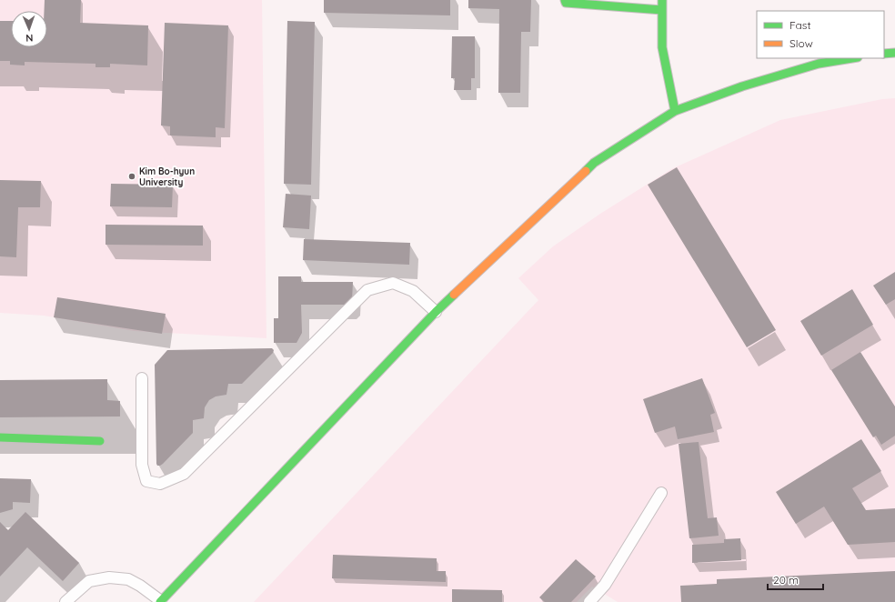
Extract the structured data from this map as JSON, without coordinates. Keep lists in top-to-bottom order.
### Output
{
  "places": ["Kim Bo-hyun University"],
  "legend": ["Fast", "Slow"],
  "scale_bar": "20 m",
  "north": "bottom"
}
